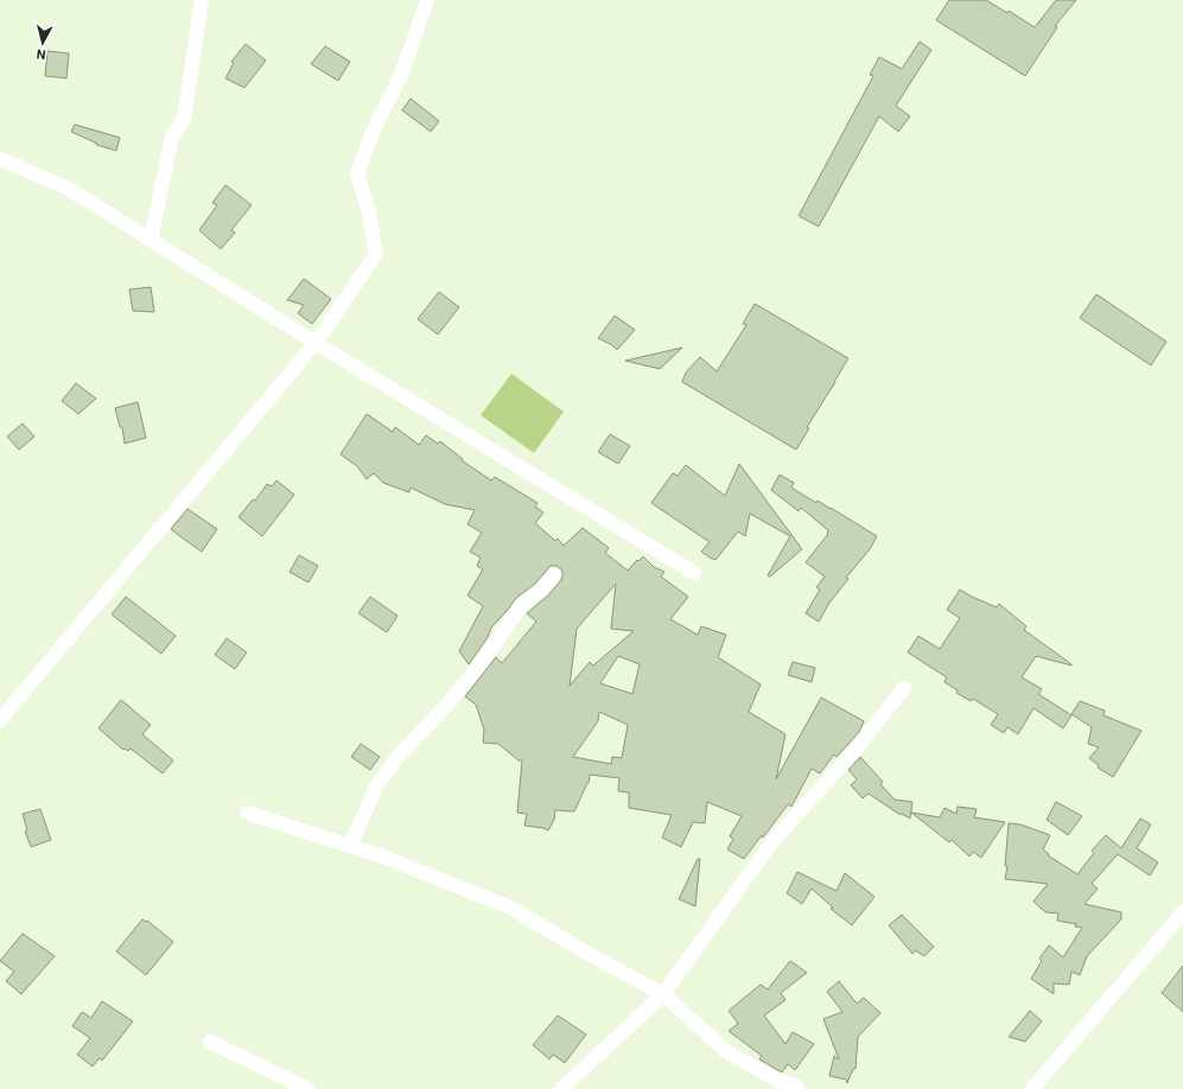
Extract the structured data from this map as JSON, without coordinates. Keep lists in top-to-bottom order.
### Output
{
  "north": "bottom"
}
